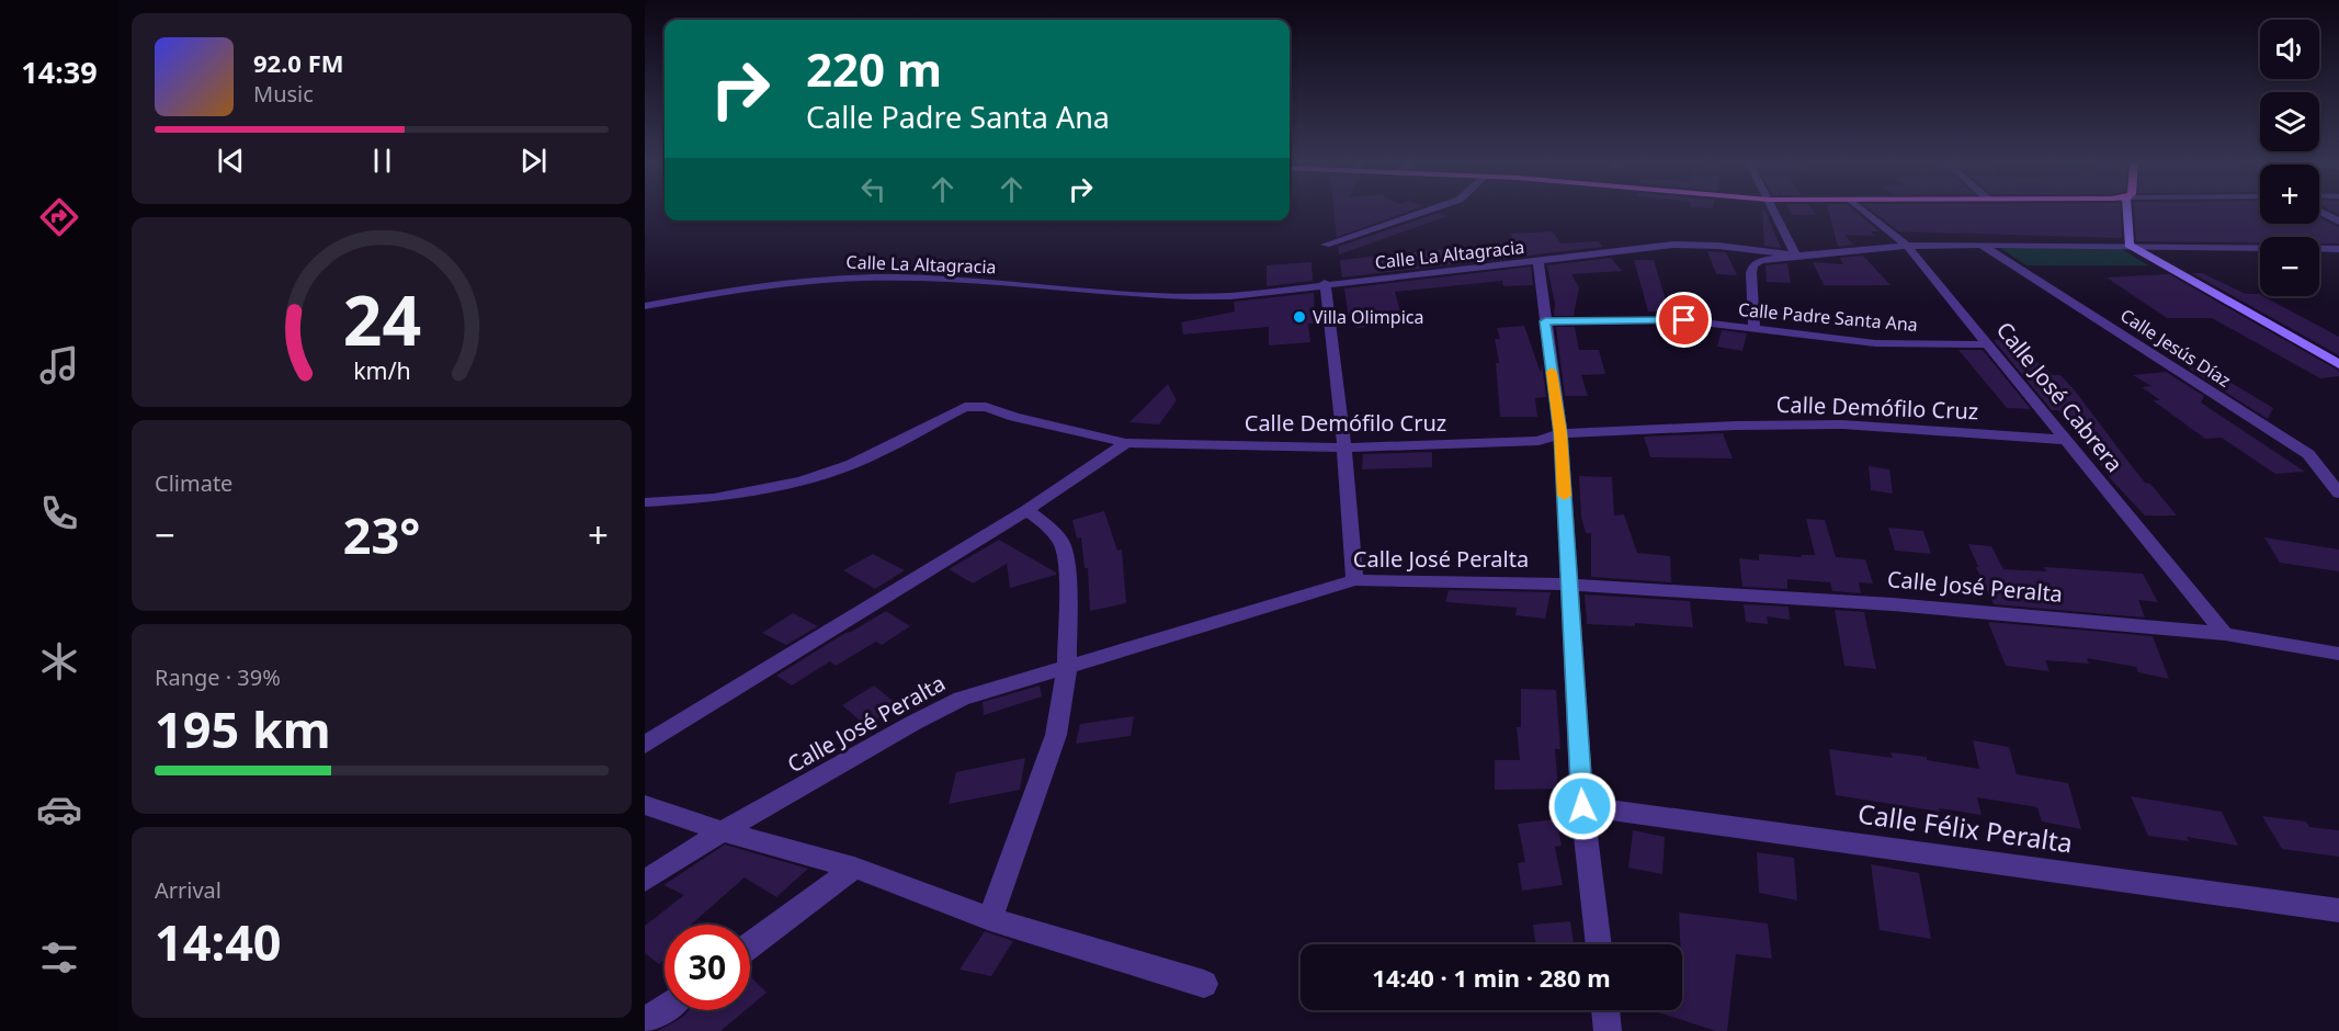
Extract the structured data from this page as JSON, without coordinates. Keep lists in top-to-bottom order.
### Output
{
  "streets": {
    "street": [
      "Calle La Altagracia",
      "Calle Padre Santa Ana",
      "Calle Jesús Díaz",
      "Calle José Cabrera",
      "Calle Demófilo Cruz",
      "Calle José Peralta",
      "Calle Félix Peralta"
    ]
  },
  "crossings": [
    ["Calle La Altagracia", "Calle Jesús Díaz"],
    ["Calle La Altagracia", "Calle José Cabrera"],
    ["Calle Padre Santa Ana", "Calle José Cabrera"],
    ["Calle José Cabrera", "Calle Demófilo Cruz"],
    ["Calle José Cabrera", "Calle José Peralta"]
  ],
  "places": ["Villa Olimpica"],
  "page": {
    "tabs": "14:39",
    "map_buttons": ["+", "−"],
    "turn": ["220 m", "Calle Padre Santa Ana"],
    "song": ["92.0 FM", "Music"],
    "tile": [
      "Climate",
      ["Range · 39%", "195 km"],
      ["Arrival", "14:40"]
    ],
    "heat": ["−", "23°", "+"],
    "limit": "30",
    "trip": "14:40 · 1 min · 280 m",
    "gauge": ["24", "km/h"]
  }
}
